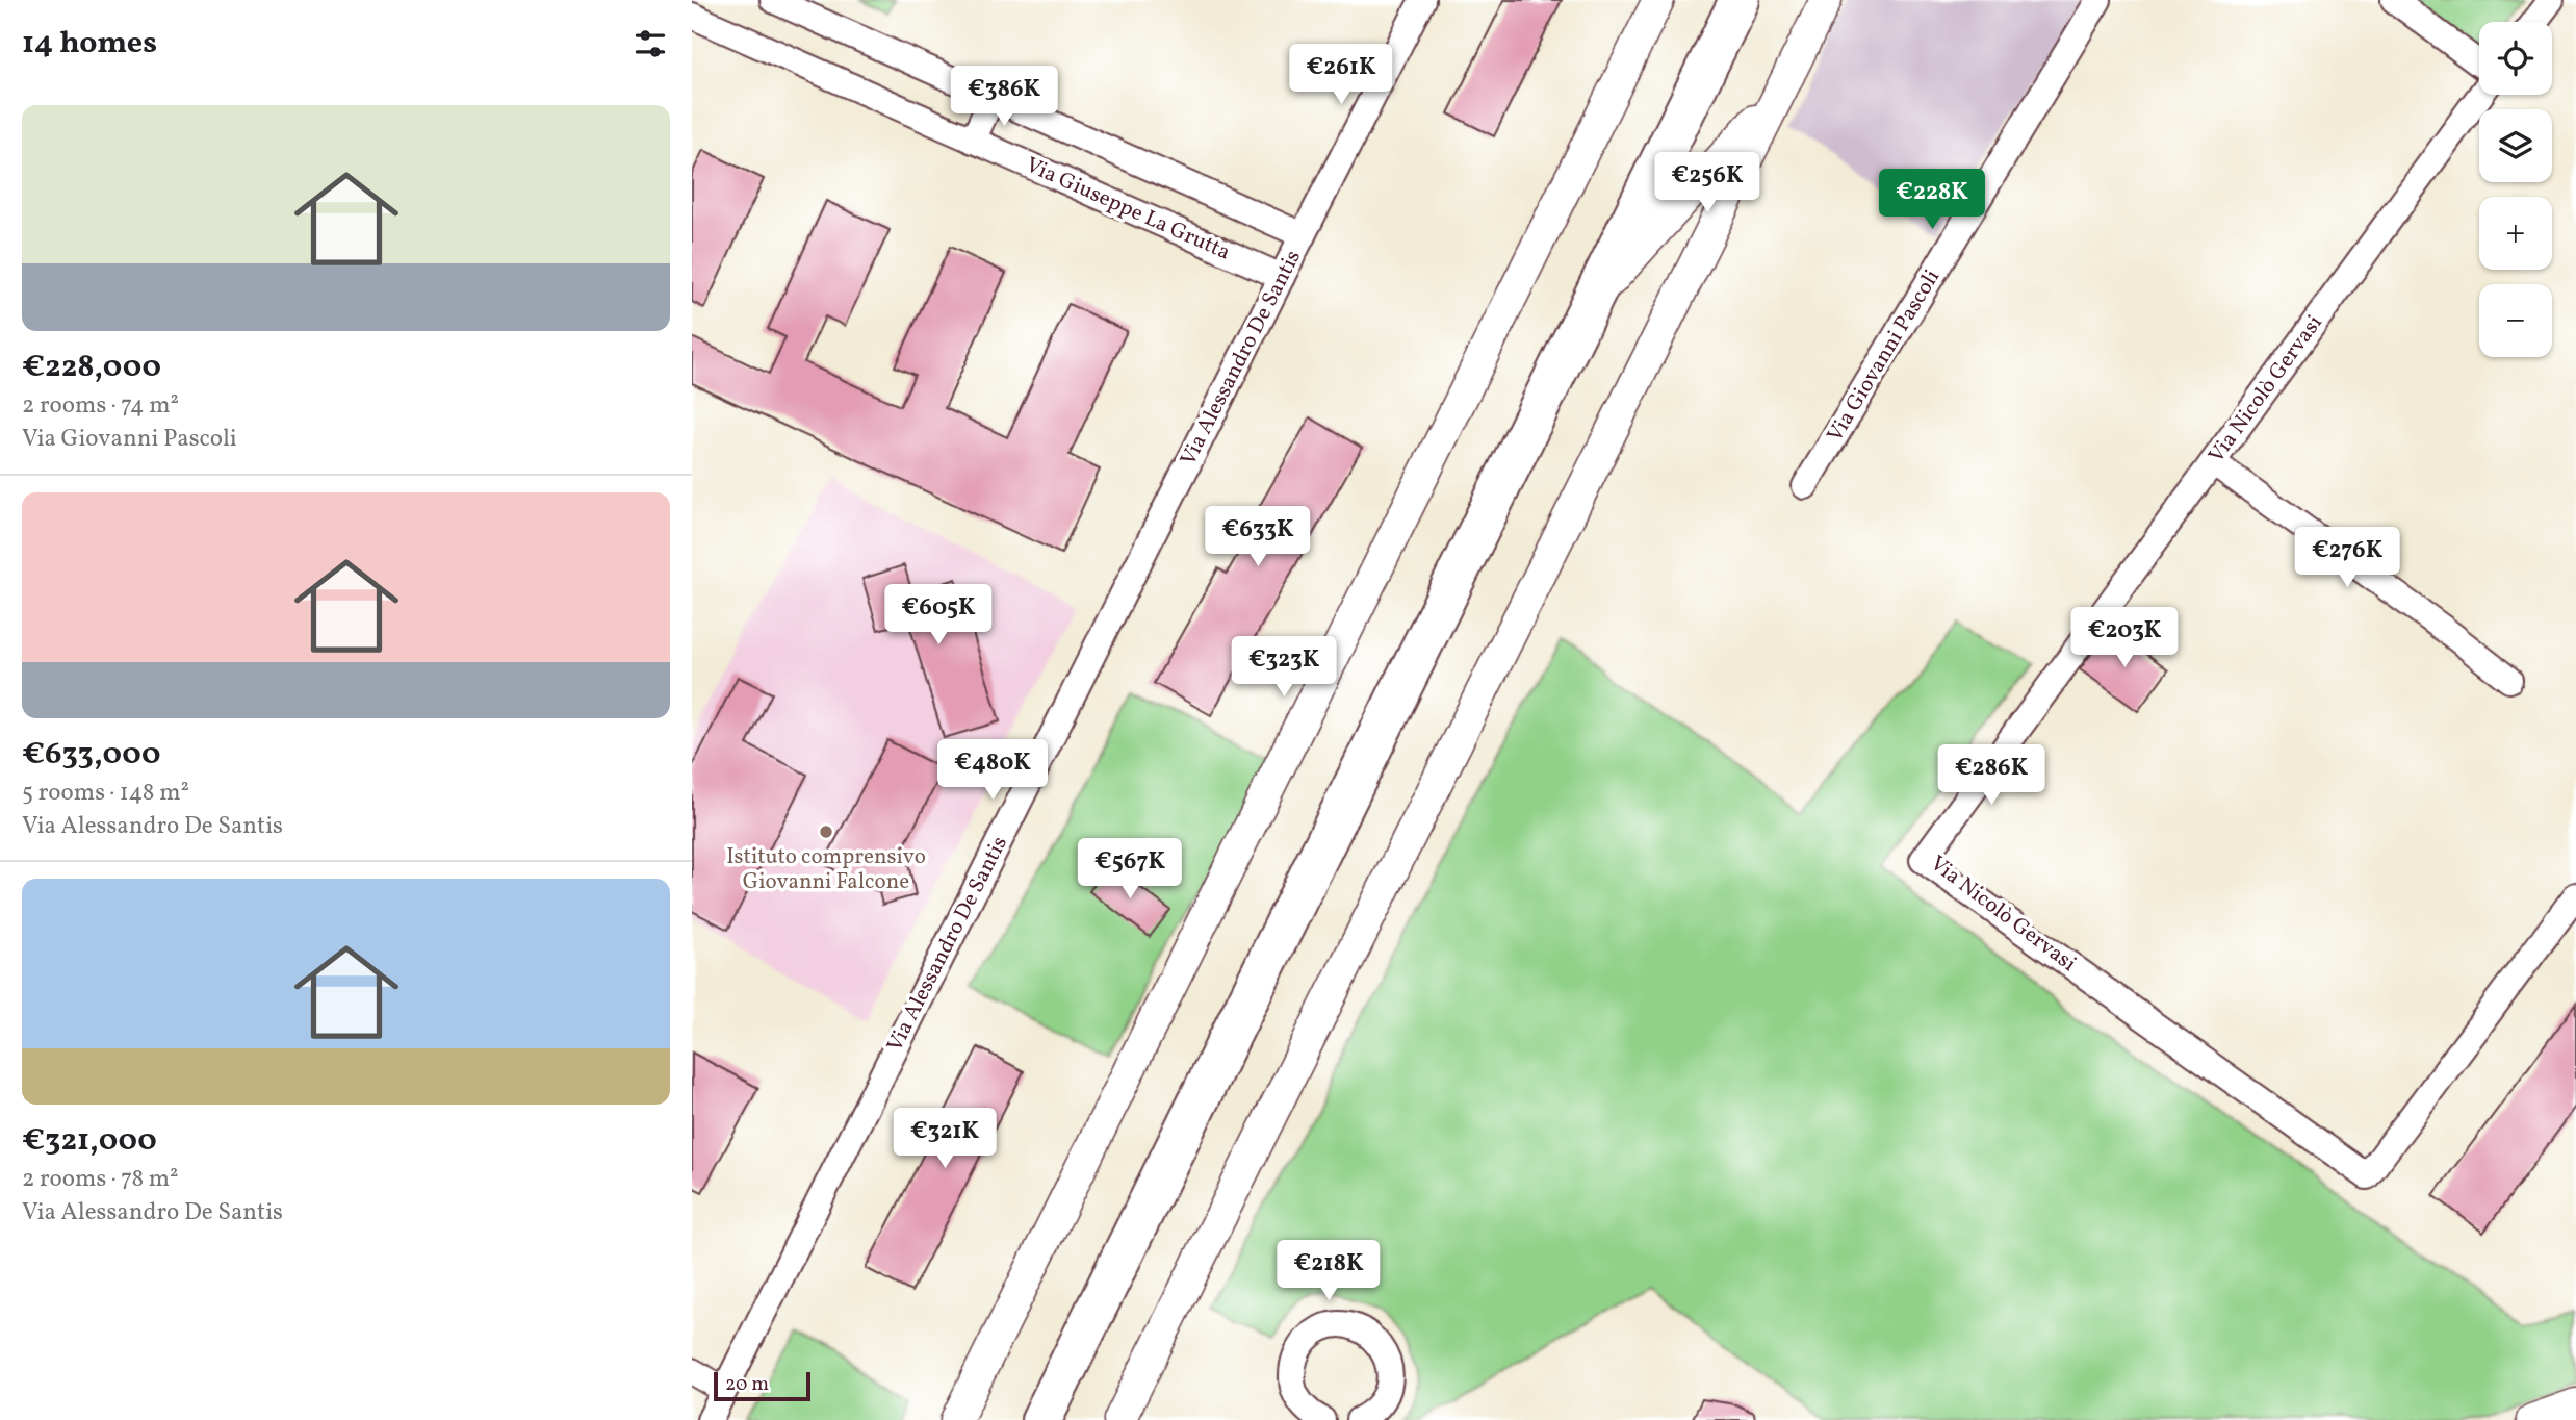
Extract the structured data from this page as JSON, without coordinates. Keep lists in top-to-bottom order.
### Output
{
  "streets": {
    "street": [
      "Via Giuseppe La Grutta",
      "Via Giovanni Pascoli",
      "Via Alessandro De Santis",
      "Via Nicolò Gervasi"
    ]
  },
  "crossings": [
    ["Via Giuseppe La Grutta", "Via Alessandro De Santis"]
  ],
  "places": ["Istituto comprensivo Giovanni Falcone"],
  "scale_bar": "20 m",
  "page": {
    "heading": "14 homes",
    "map_buttons": ["+", "−"],
    "price": [
      "€261K",
      "€386K",
      "€256K",
      "€228K",
      "€633K",
      "€276K",
      "€605K",
      "€203K",
      "€323K",
      "€480K",
      "€286K",
      "€567K",
      "€321K",
      "€218K"
    ],
    "list": [
      {
        "name": "€228,000",
        "note": "2 rooms · 74 m² · Via Giovanni Pascoli"
      },
      {
        "name": "€633,000",
        "note": "5 rooms · 148 m² · Via Alessandro De Santis"
      },
      {
        "name": "€321,000",
        "note": "2 rooms · 78 m² · Via Alessandro De Santis"
      }
    ],
    "scale": "20 m"
  }
}
